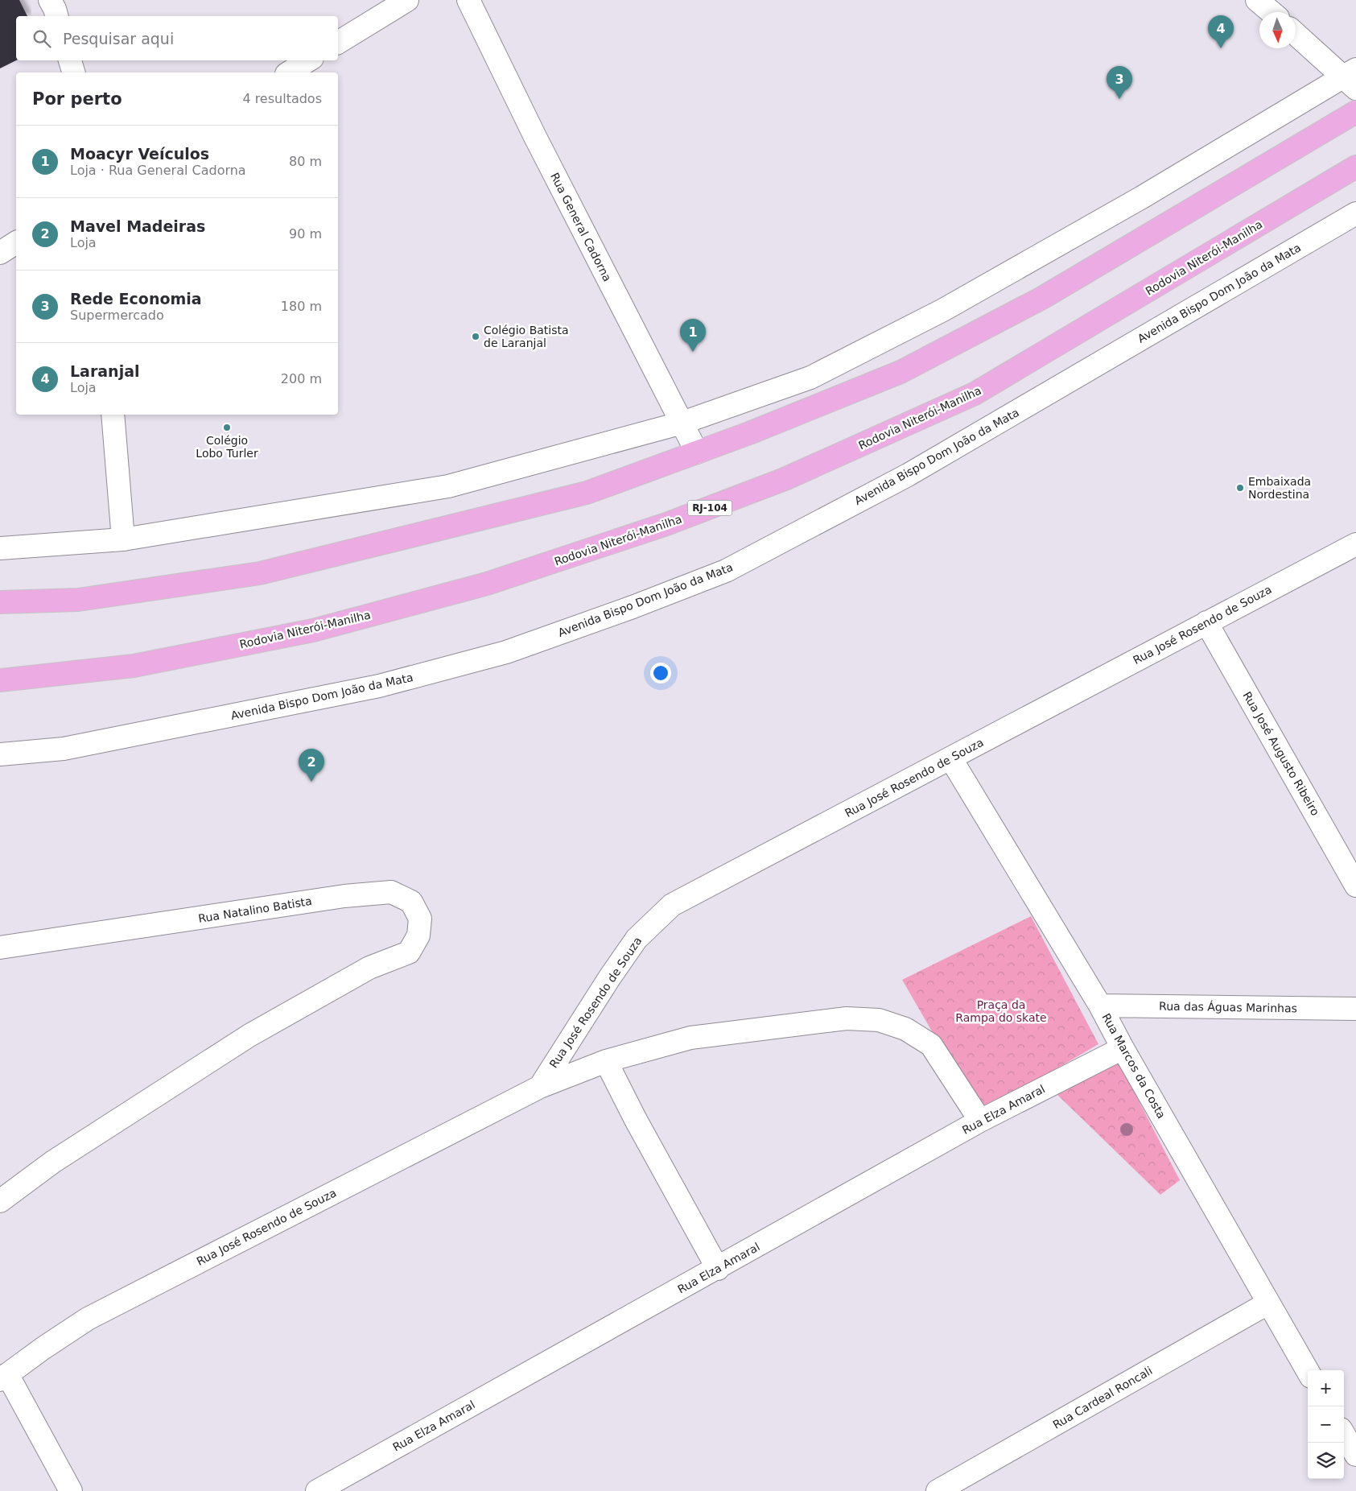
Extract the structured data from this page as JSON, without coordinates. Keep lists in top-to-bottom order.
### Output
{
  "streets": {
    "highway": ["Rodovia Niterói-Manilha", "RJ-104"],
    "street": [
      "Rua General Cadorna",
      "Avenida Bispo Dom João da Mata",
      "Rua José Rosendo de Souza",
      "Rua José Augusto Ribeiro",
      "Rua Natalino Batista",
      "Rua das Águas Marinhas",
      "Rua Marcos da Costa",
      "Rua Elza Amaral",
      "Rua Cardeal Roncali"
    ]
  },
  "crossings": [
    ["Rua José Rosendo de Souza", "Rua José Augusto Ribeiro"],
    ["Rua José Rosendo de Souza", "Rua Marcos da Costa"],
    ["Rua José Rosendo de Souza", "Rua Elza Amaral"],
    ["Rua das Águas Marinhas", "Rua Marcos da Costa"],
    ["Rua Marcos da Costa", "Rua Elza Amaral"],
    ["Rua Marcos da Costa", "Rua Cardeal Roncali"]
  ],
  "parks": ["Praça da Rampa do skate"],
  "places": ["Colégio Batista de Laranjal", "Colégio Lobo Turler", "Embaixada Nordestina"],
  "north": "bottom",
  "page": {
    "pins": [
      "4",
      "3",
      "1",
      "2"
    ],
    "search": "Pesquisar aqui",
    "heading": ["Por perto", "4 resultados"],
    "list": [
      {
        "mark": "1",
        "name": "Moacyr Veículos",
        "note": "Loja · Rua General Cadorna",
        "value": "80 m"
      },
      {
        "mark": "2",
        "name": "Mavel Madeiras",
        "note": "Loja",
        "value": "90 m"
      },
      {
        "mark": "3",
        "name": "Rede Economia",
        "note": "Supermercado",
        "value": "180 m"
      },
      {
        "mark": "4",
        "name": "Laranjal",
        "note": "Loja",
        "value": "200 m"
      }
    ],
    "map_buttons": ["+", "−"]
  }
}
